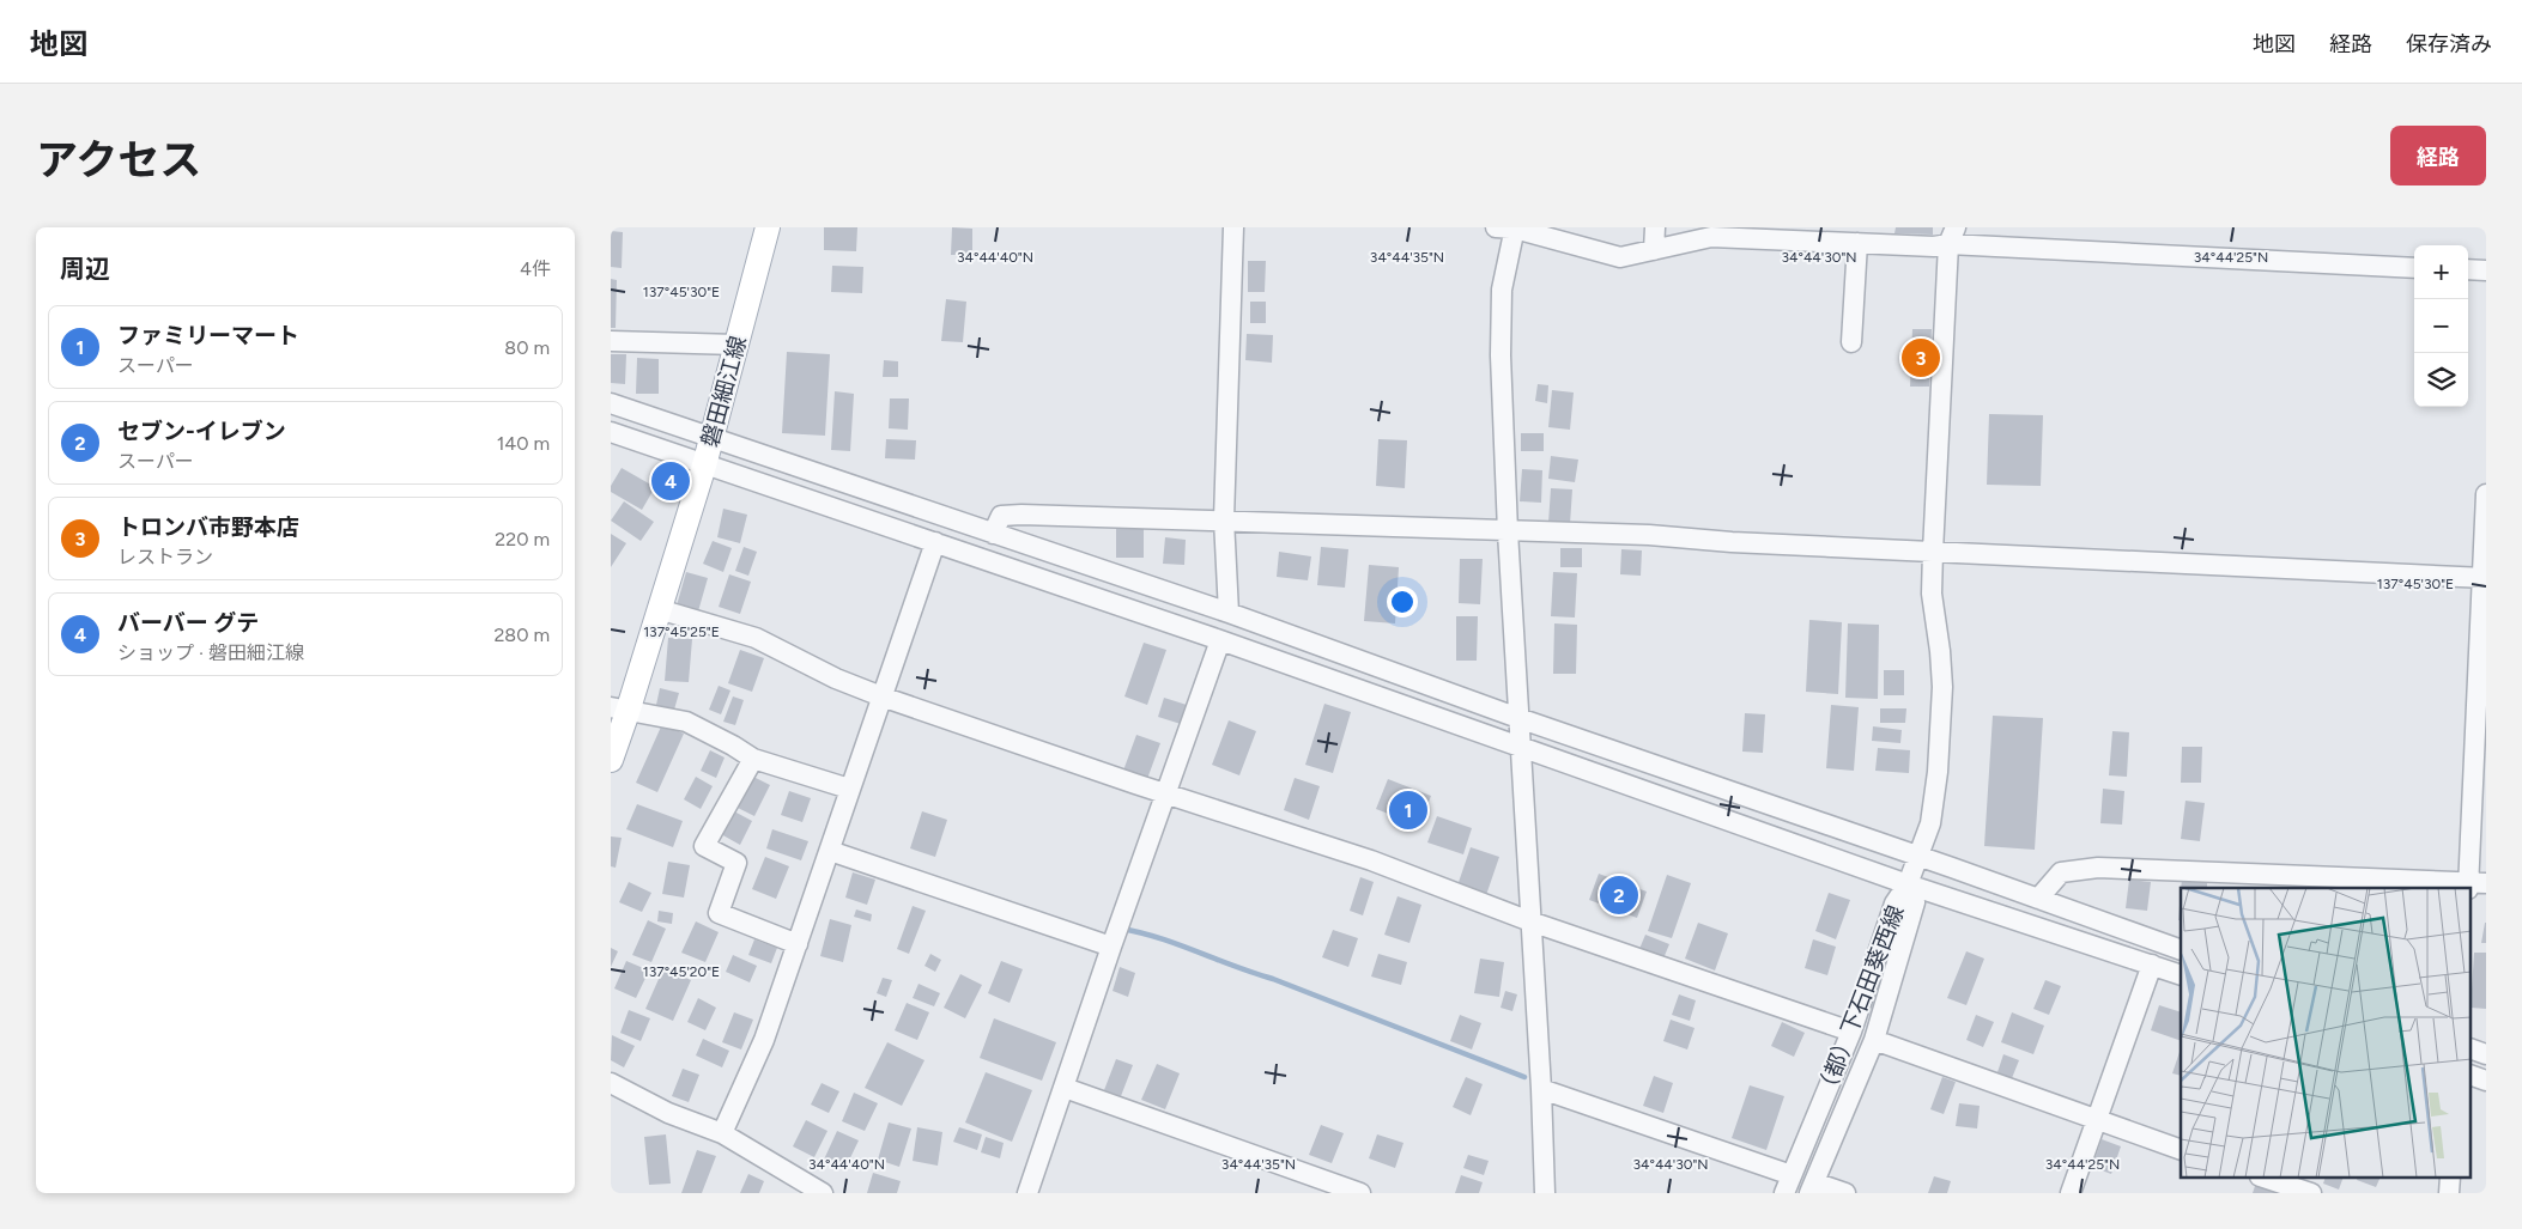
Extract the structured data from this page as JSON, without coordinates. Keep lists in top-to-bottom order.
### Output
{
  "streets": {
    "main road": ["磐田細江線"],
    "street": ["（都）下石田葵西線"]
  },
  "page": {
    "header": "地図",
    "nav": ["地図", "経路", "保存済み"],
    "title": "アクセス",
    "buttons": "経路",
    "heading": ["周辺", "4件"],
    "map_buttons": ["+", "−"],
    "list": [
      {
        "mark": "1",
        "name": "ファミリーマート",
        "note": "スーパー",
        "value": "80 m"
      },
      {
        "mark": "2",
        "name": "セブン-イレブン",
        "note": "スーパー",
        "value": "140 m"
      },
      {
        "mark": "3",
        "name": "トロンバ市野本店",
        "note": "レストラン",
        "value": "220 m"
      },
      {
        "mark": "4",
        "name": "バーバー グテ",
        "note": "ショップ · 磐田細江線",
        "value": "280 m"
      }
    ],
    "pins": [
      "3",
      "4",
      "1",
      "2"
    ]
  },
  "coordinates": [
    "34°44'40\"N",
    "34°44'35\"N",
    "34°44'30\"N",
    "34°44'25\"N",
    "137°45'30\"E",
    "137°45'25\"E",
    "137°45'20\"E"
  ]
}
